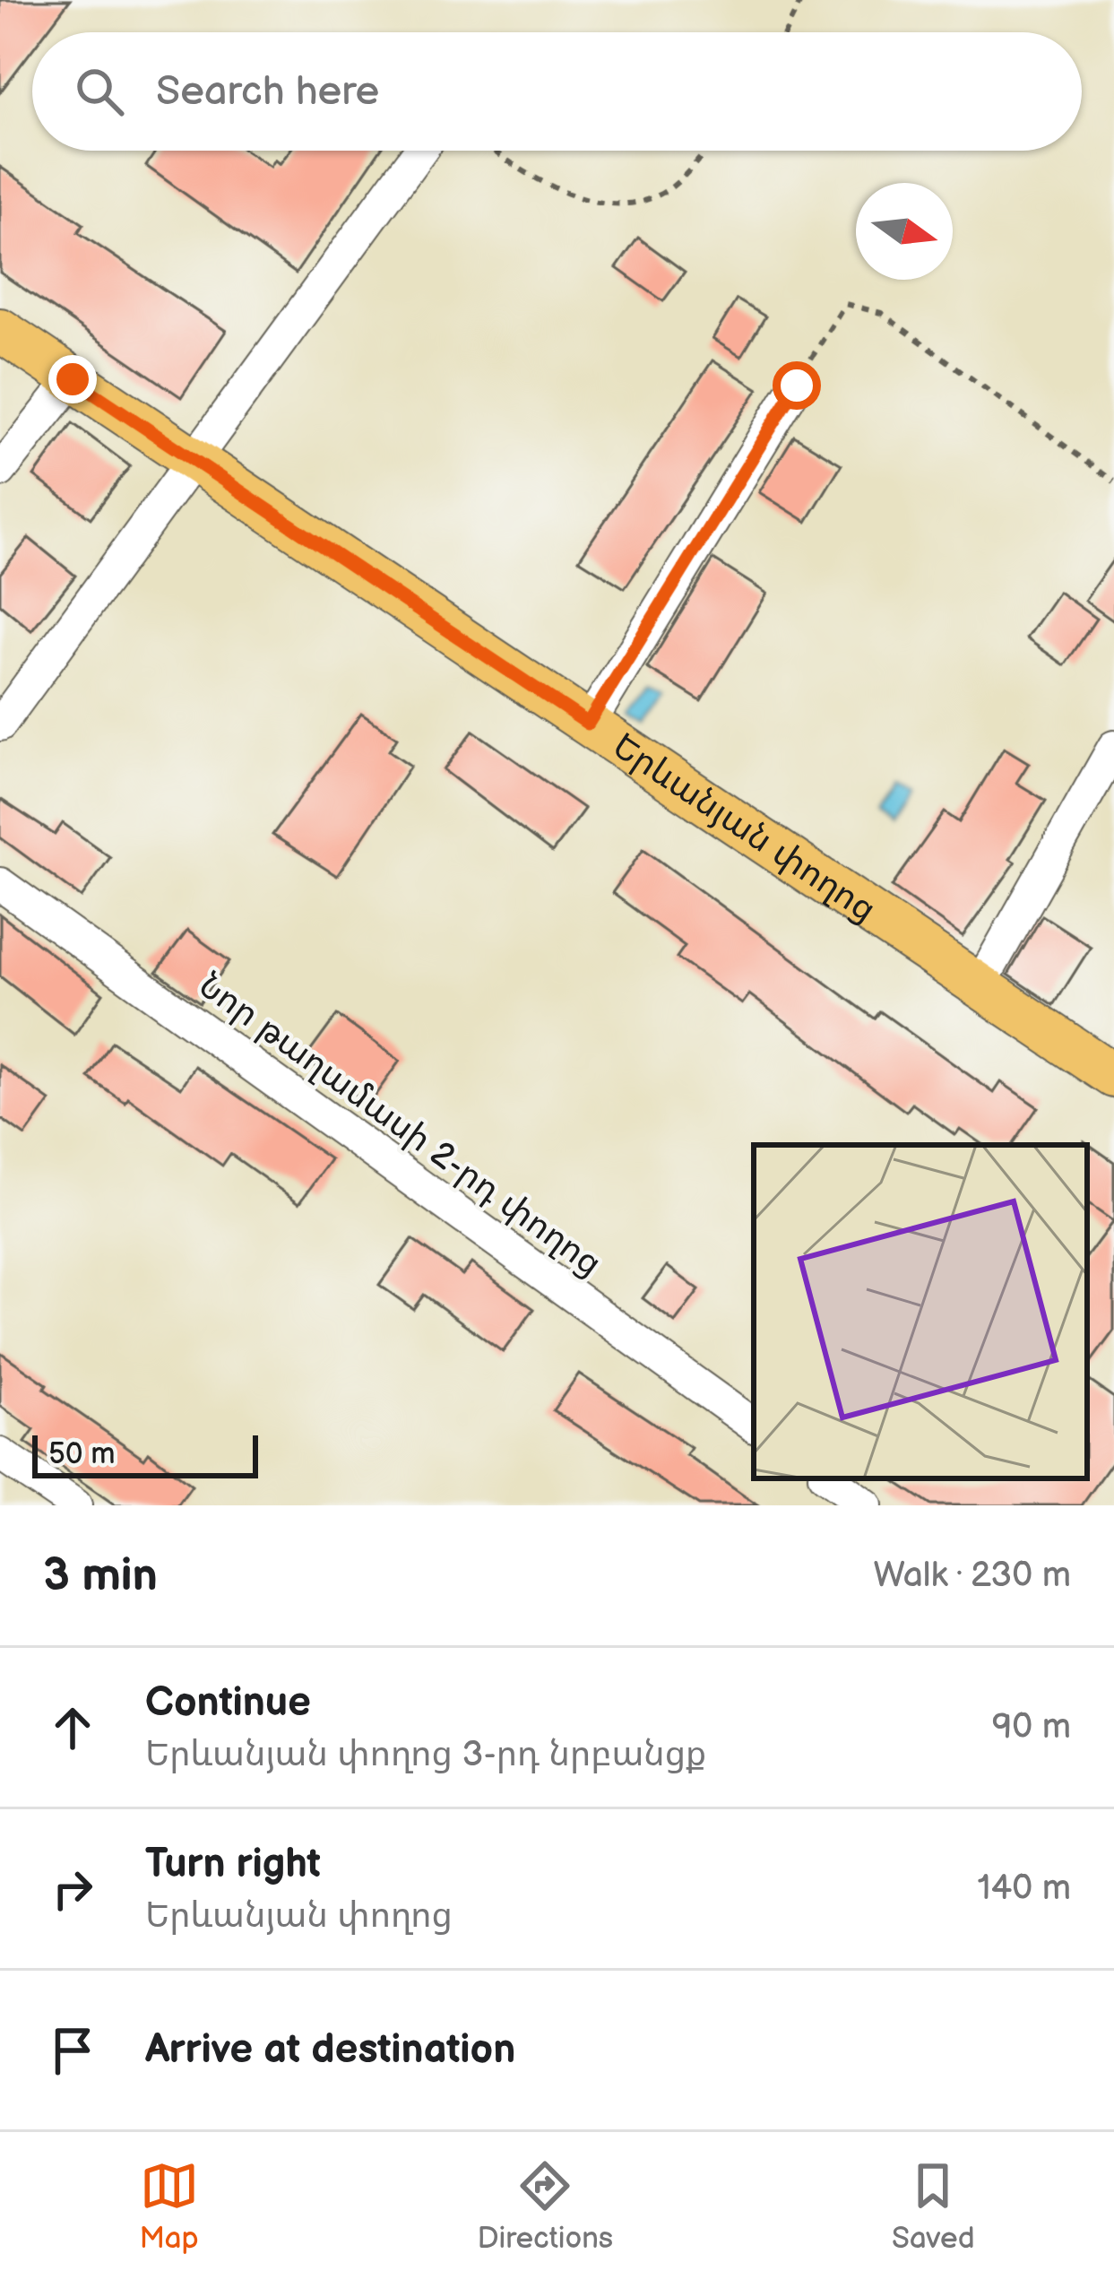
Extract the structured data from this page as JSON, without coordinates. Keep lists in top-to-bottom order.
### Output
{
  "streets": {
    "main road": ["Երևանյան փողոց"],
    "street": ["Նոր թաղամասի 2-րդ փողոց"]
  },
  "scale_bar": "50 m",
  "north": "right",
  "page": {
    "search": "Search here",
    "scale": "50 m",
    "heading": ["3 min", "Walk · 230 m"],
    "list": [
      ["Continue", "Երևանյան փողոց 3-րդ նրբանցք", "90 m"],
      ["Turn right", "Երևանյան փողոց", "140 m"],
      "Arrive at destination"
    ],
    "nav": ["Map", "Directions", "Saved"]
  }
}
